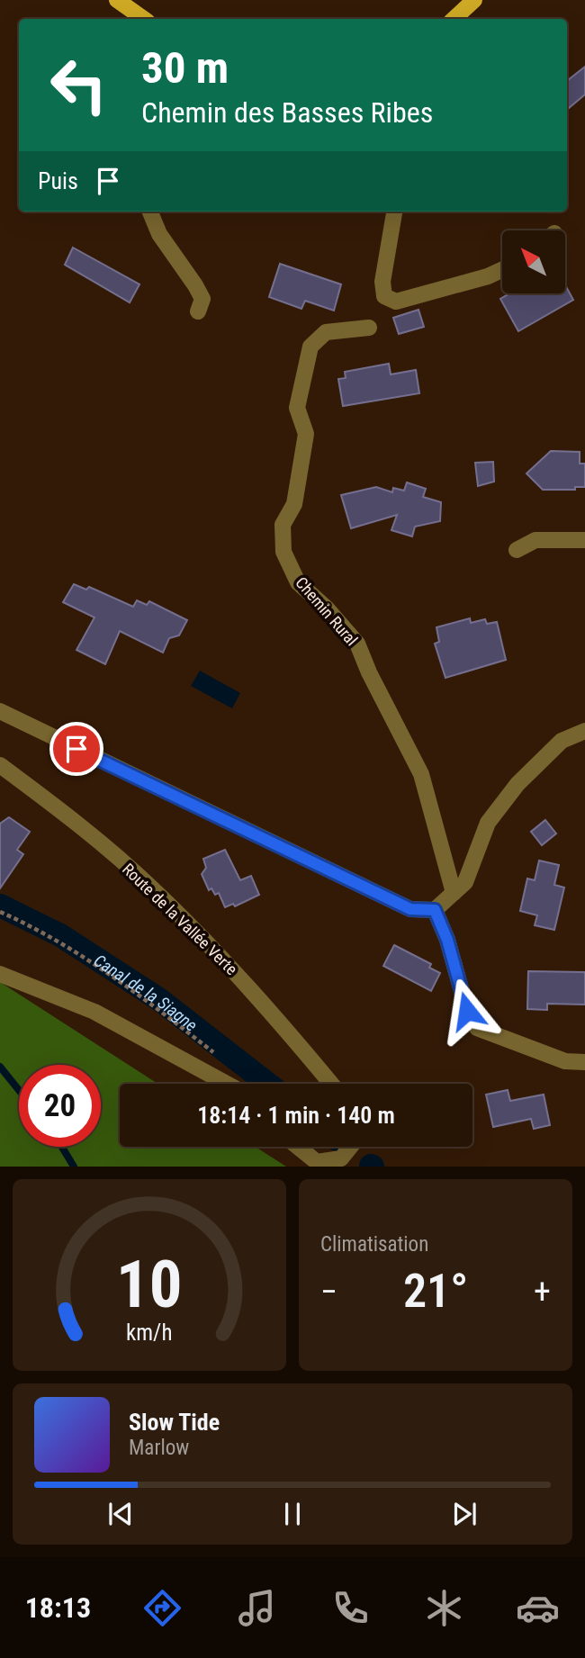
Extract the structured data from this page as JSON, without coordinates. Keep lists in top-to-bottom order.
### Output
{
  "streets": {
    "street": ["Chemin Rural", "Route de la Vallée Verte"]
  },
  "water": ["Canal de la Siagne"],
  "north": "top left",
  "page": {
    "turn": ["30 m", "Chemin des Basses Ribes"],
    "then": "Puis",
    "limit": "20",
    "trip": "18:14 · 1 min · 140 m",
    "tile": "Climatisation",
    "heat": ["−", "21°", "+"],
    "song": ["Slow Tide", "Marlow"],
    "tabs": "18:13",
    "gauge": ["10", "km/h"]
  }
}
